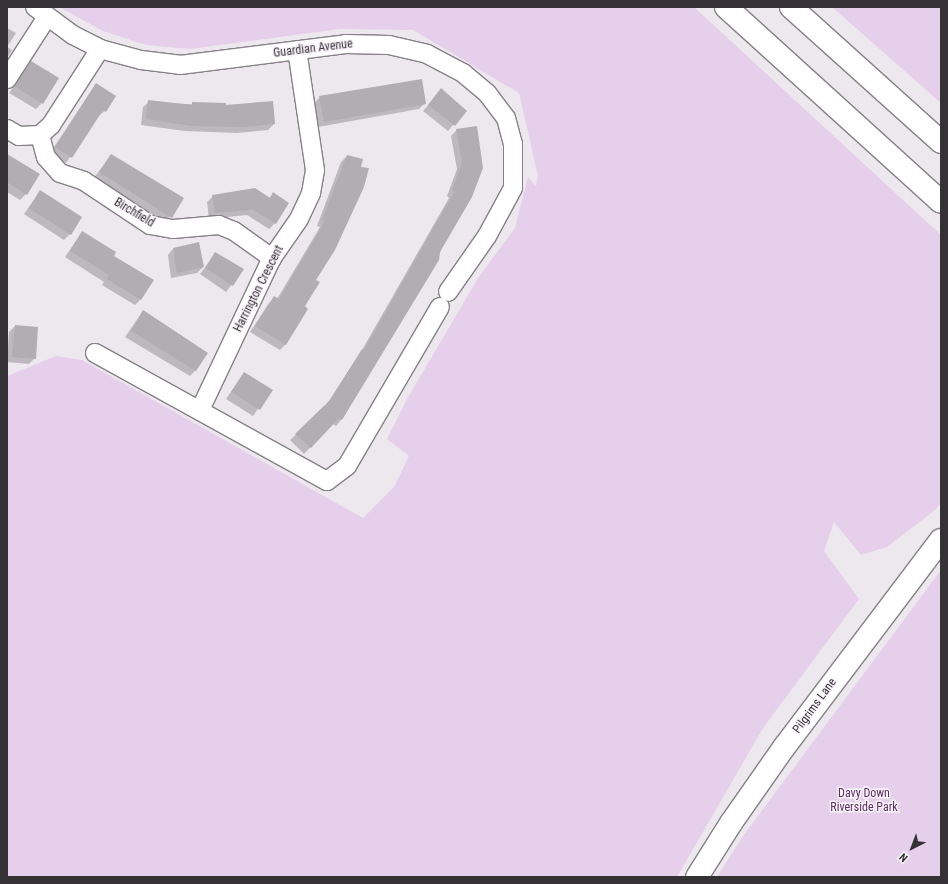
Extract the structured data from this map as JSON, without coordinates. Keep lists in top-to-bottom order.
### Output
{
  "streets": {
    "main road": ["Pilgrims Lane"],
    "street": ["Guardian Avenue", "Birchfield", "Harrington Crescent"]
  },
  "crossings": [
    ["Guardian Avenue", "Harrington Crescent"],
    ["Birchfield", "Harrington Crescent"]
  ],
  "parks": ["Davy Down Riverside Park"],
  "north": "bottom left"
}
